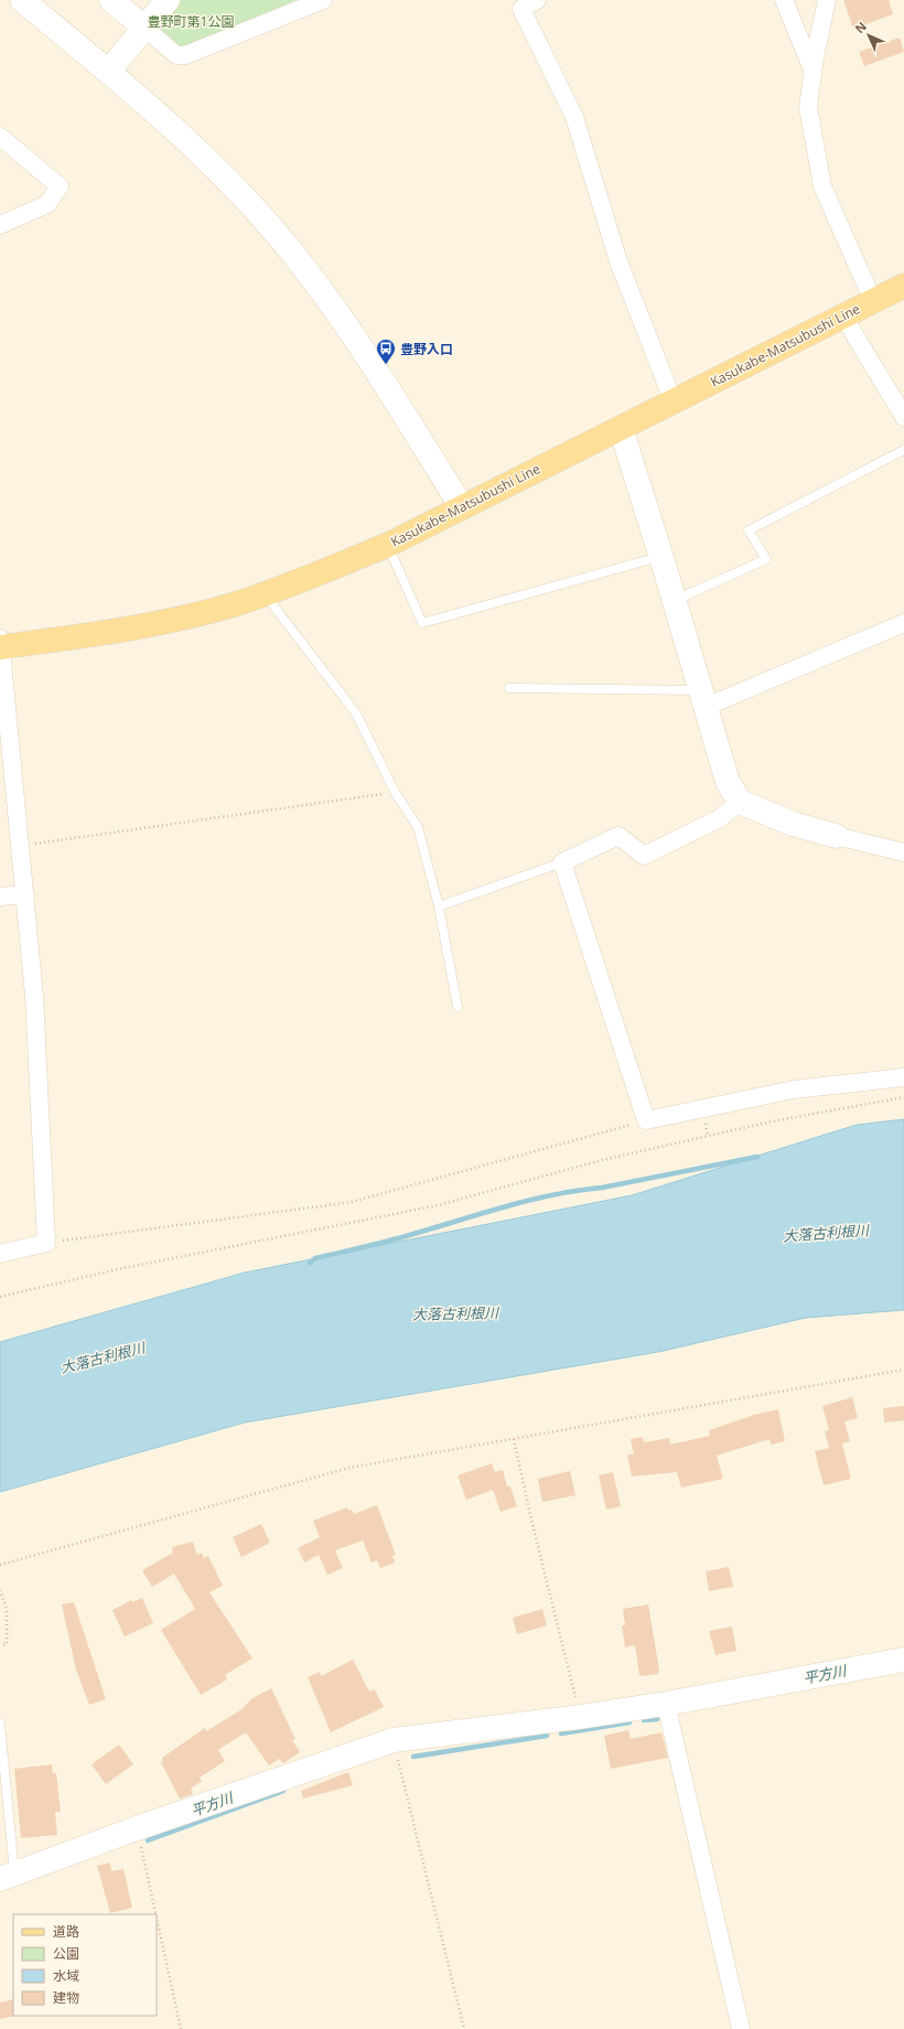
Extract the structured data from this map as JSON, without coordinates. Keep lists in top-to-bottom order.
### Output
{
  "streets": {
    "main road": ["Kasukabe-Matsubushi Line"]
  },
  "water": ["大落古利根川", "平方川"],
  "parks": ["豊野町第1公園"],
  "places": {
    "bus stop": ["豊野入口"]
  },
  "legend": [
    "道路",
    "公園",
    "水域",
    "建物"
  ],
  "north": "top left"
}
